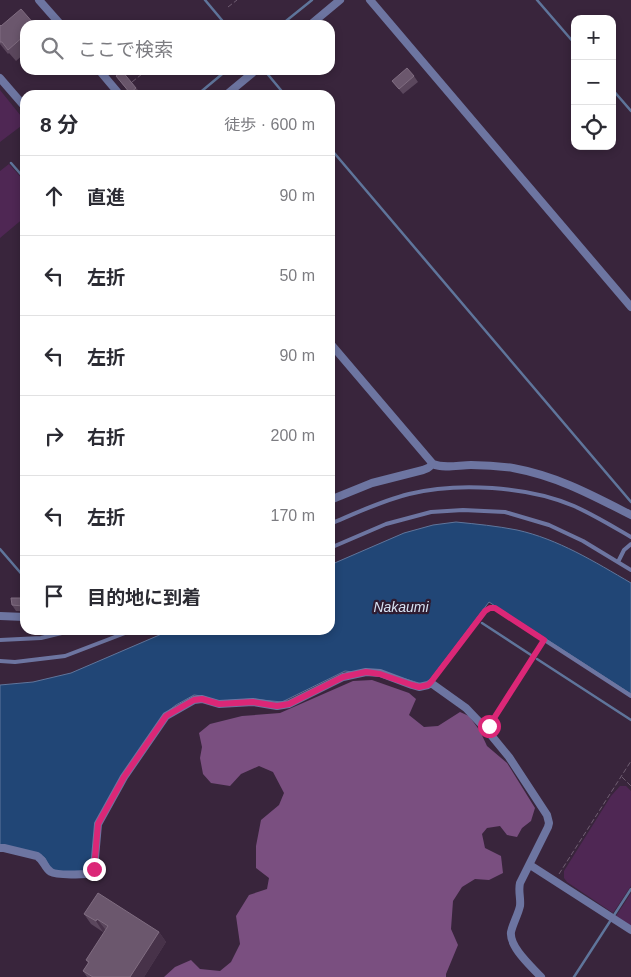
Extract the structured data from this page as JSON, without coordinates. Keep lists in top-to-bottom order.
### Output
{
  "water": ["Nakaumi"],
  "page": {
    "map_buttons": ["+", "−"],
    "search": "ここで検索",
    "heading": ["8 分", "徒歩 · 600 m"],
    "list": [
      ["直進", "90 m"],
      ["左折", "50 m"],
      ["左折", "90 m"],
      ["右折", "200 m"],
      ["左折", "170 m"],
      "目的地に到着"
    ]
  }
}
